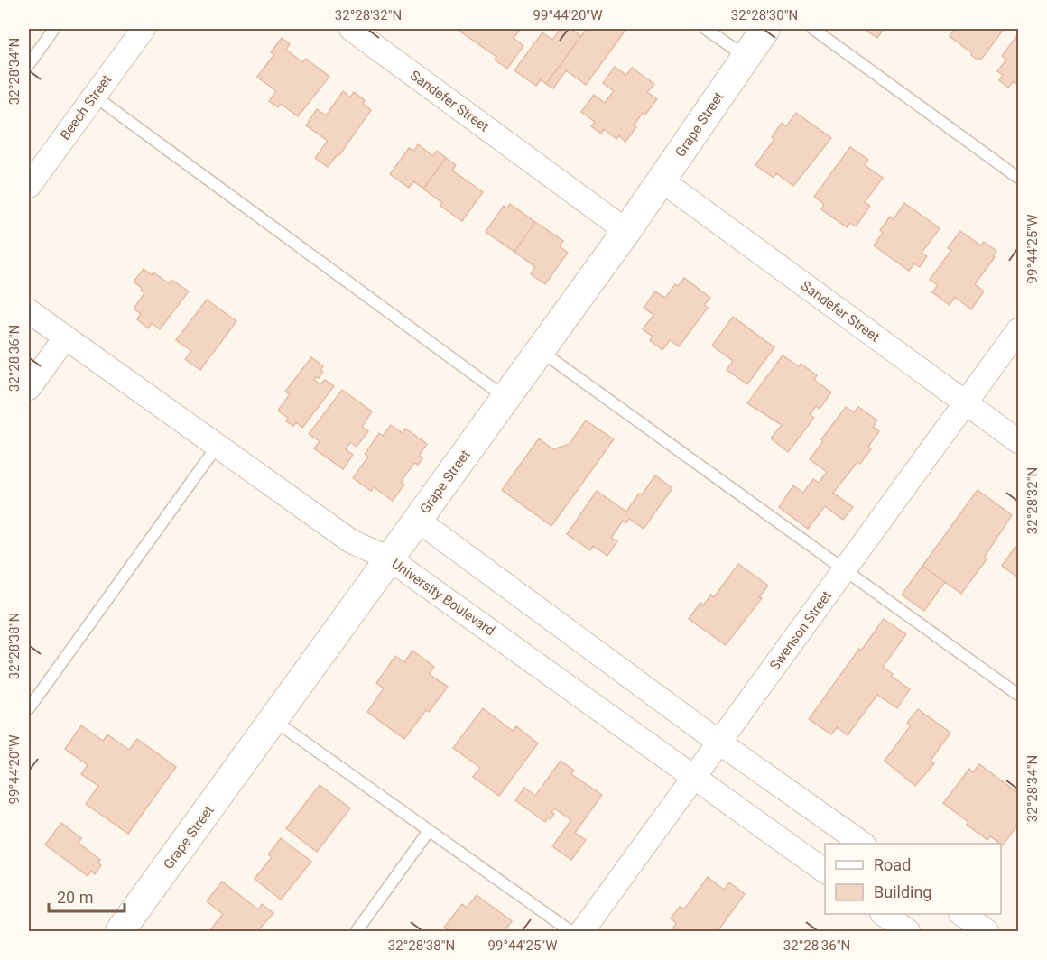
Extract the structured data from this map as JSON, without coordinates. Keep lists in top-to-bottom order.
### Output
{
  "streets": {
    "street": [
      "Sandefer Street",
      "Beech Street",
      "Grape Street",
      "University Boulevard",
      "Swenson Street"
    ]
  },
  "crossings": [
    ["Sandefer Street", "Grape Street"],
    ["Sandefer Street", "Swenson Street"],
    ["Grape Street", "University Boulevard"],
    ["University Boulevard", "Swenson Street"]
  ],
  "legend": ["Road", "Building"],
  "scale_bar": "20 m",
  "coordinates": [
    "32°28'32\"N",
    "99°44'20\"W",
    "32°28'30\"N",
    "32°28'34\"N",
    "99°44'25\"W",
    "32°28'36\"N",
    "32°28'38\"N"
  ]
}
